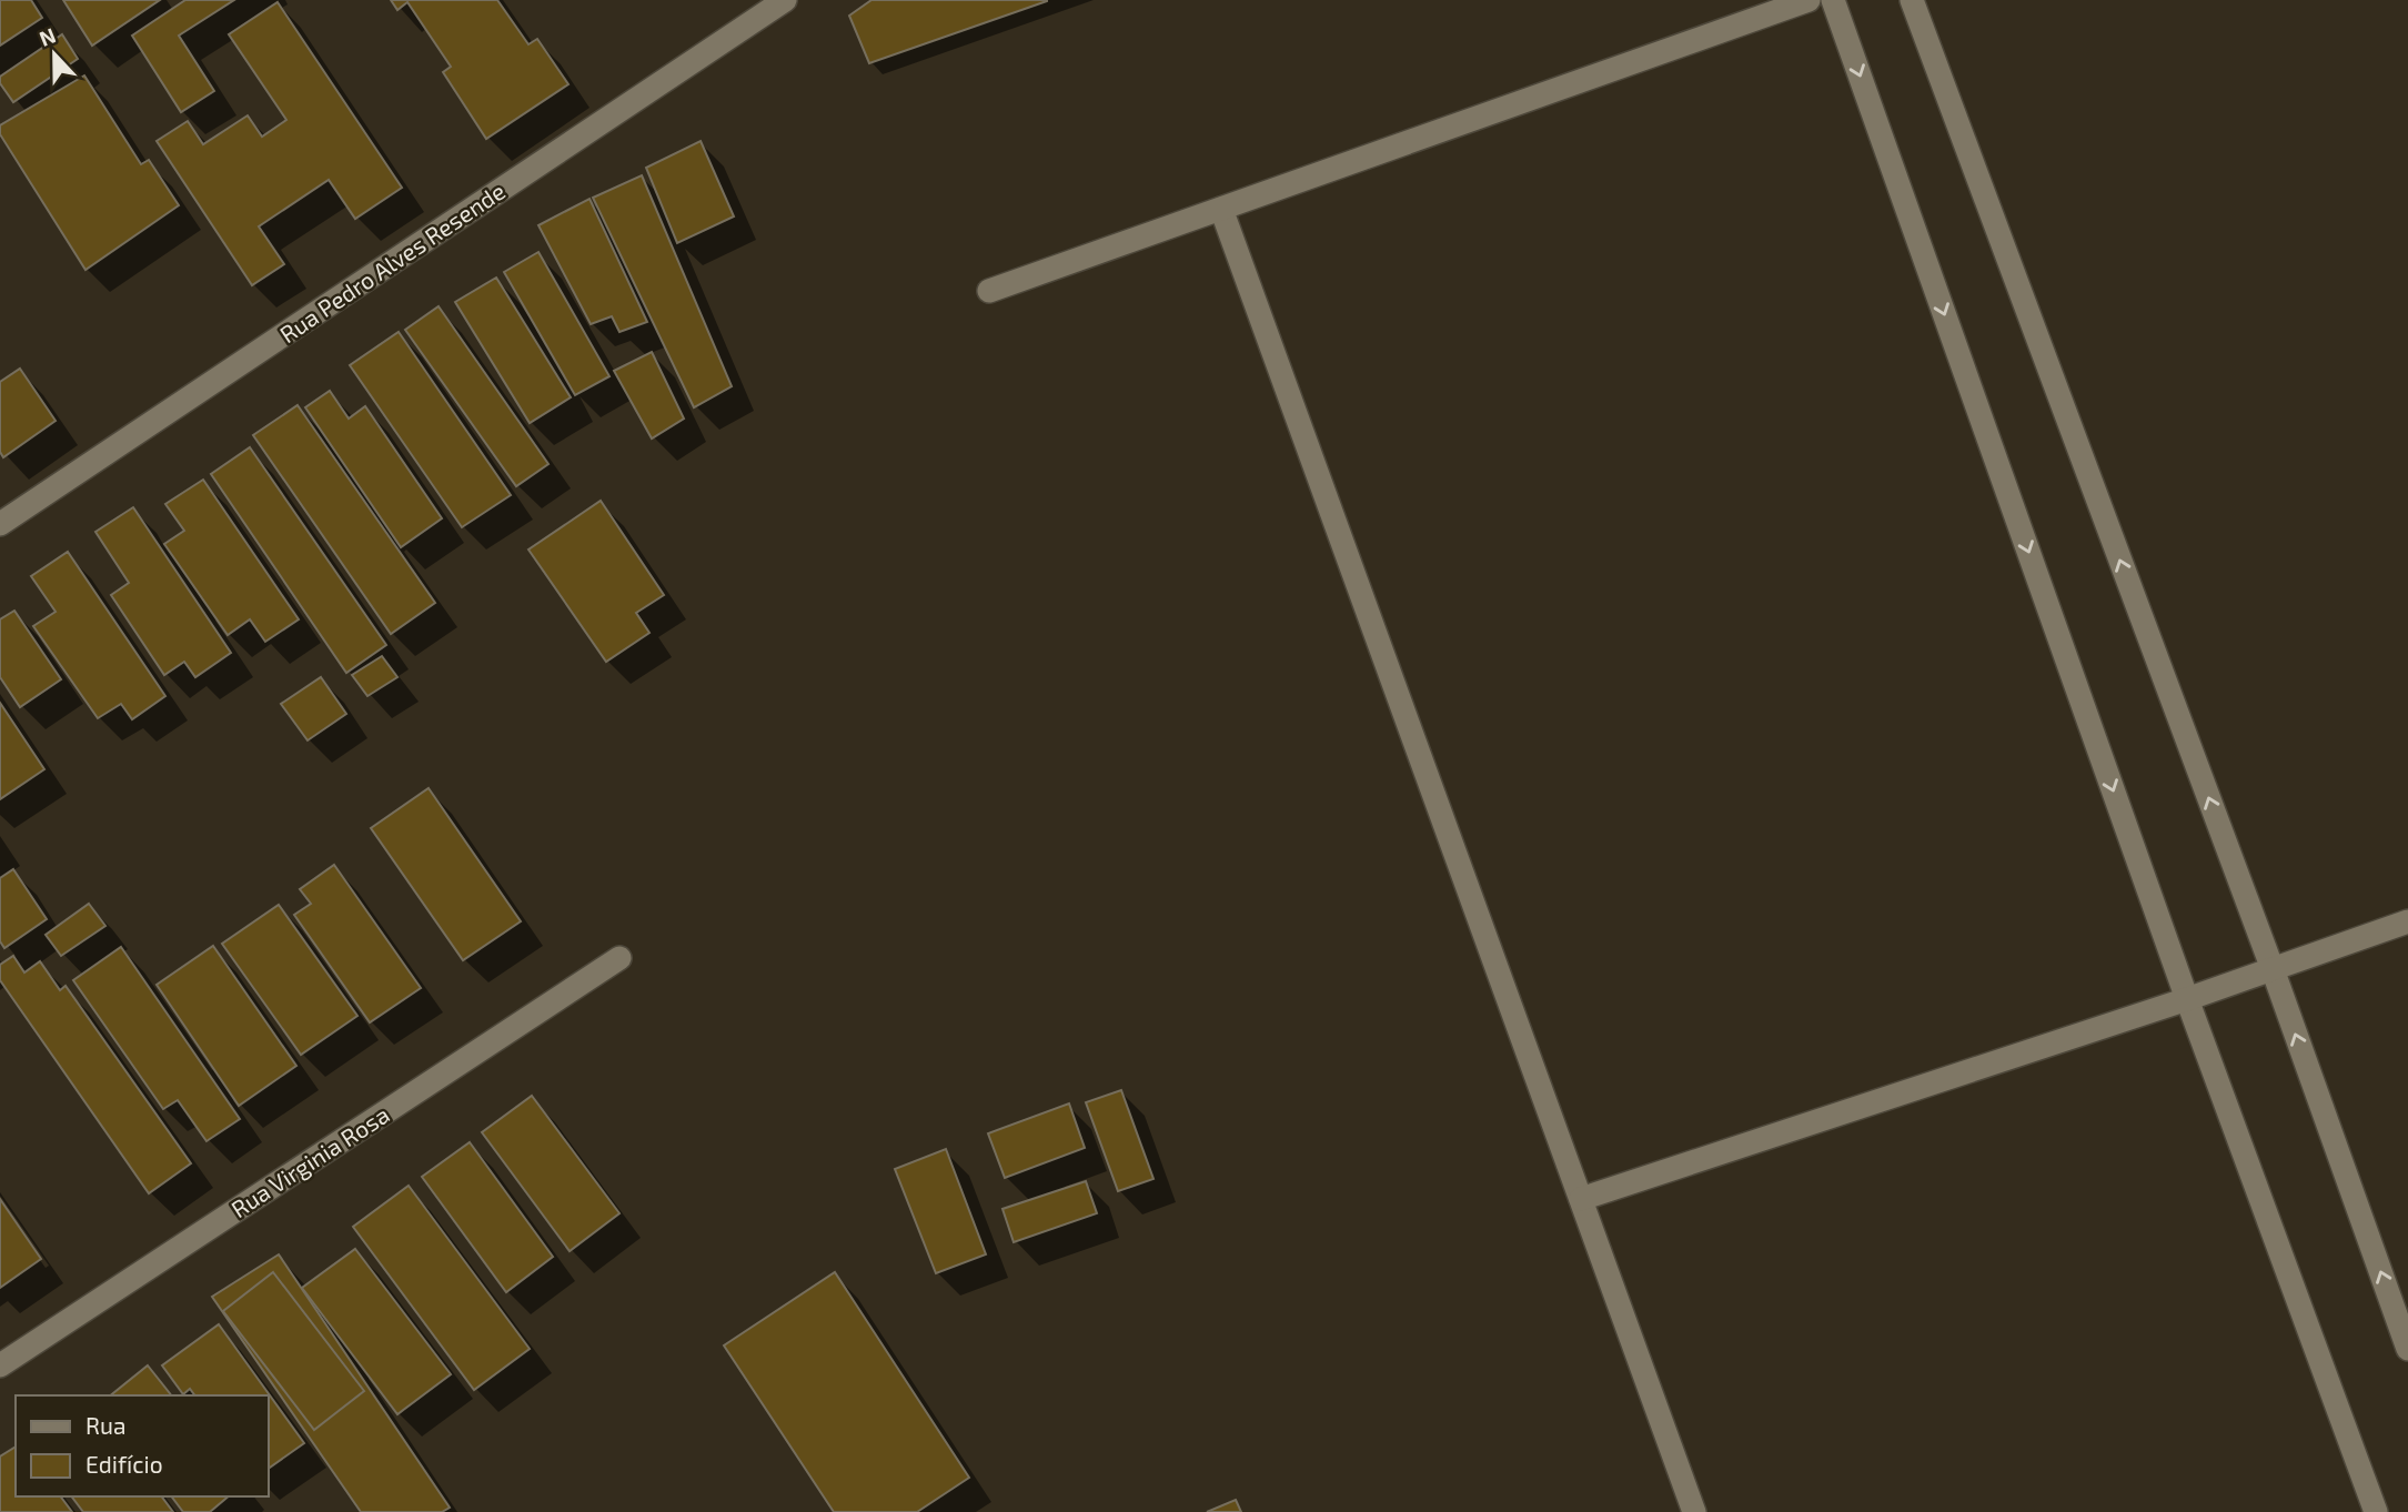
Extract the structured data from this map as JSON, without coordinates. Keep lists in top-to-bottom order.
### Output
{
  "streets": {
    "street": ["Rua Pedro Alves Resende", "Rua Virginia Rosa"]
  },
  "legend": ["Rua", "Edifício"],
  "north": "top"
}
